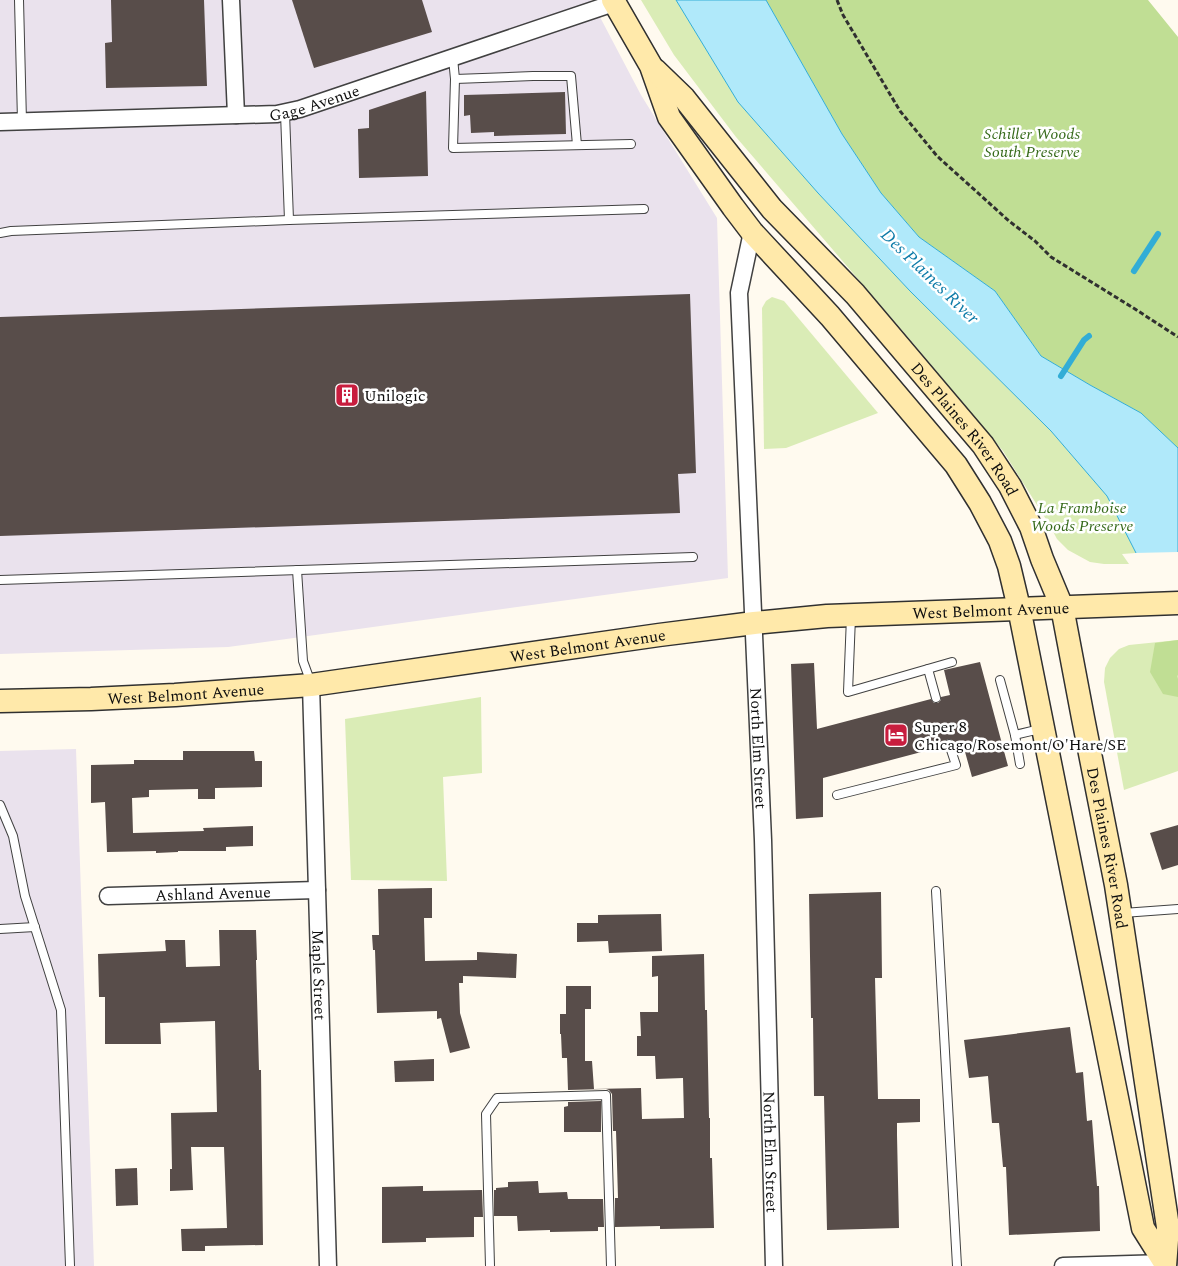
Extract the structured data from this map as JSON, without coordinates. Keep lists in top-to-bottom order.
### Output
{
  "streets": {
    "main road": ["Des Plaines River Road", "West Belmont Avenue"],
    "street": [
      "Gage Avenue",
      "North Elm Street",
      "Ashland Avenue",
      "Maple Street"
    ]
  },
  "crossings": [
    ["Gage Avenue", "Des Plaines River Road"],
    ["Des Plaines River Road", "West Belmont Avenue"],
    ["Des Plaines River Road", "North Elm Street"],
    ["West Belmont Avenue", "North Elm Street"],
    ["West Belmont Avenue", "Maple Street"],
    ["Ashland Avenue", "Maple Street"]
  ],
  "water": ["Des Plaines River"],
  "parks": ["Schiller Woods South Preserve", "La Framboise Woods Preserve"],
  "places": {
    "building": ["Unilogic"],
    "hotel": ["Super 8 Chicago/Rosemont/O'Hare/SE"]
  }
}
